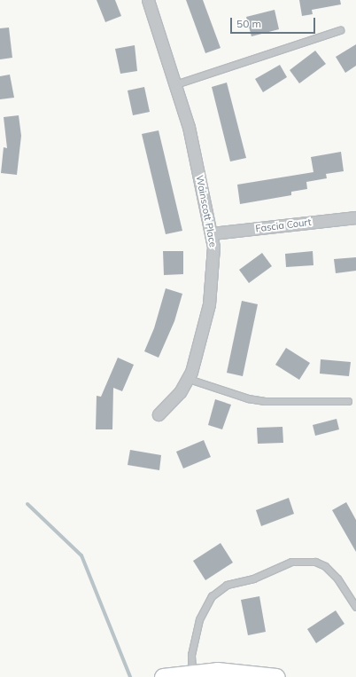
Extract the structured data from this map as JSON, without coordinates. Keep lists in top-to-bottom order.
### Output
{
  "streets": {
    "street": ["Wainscott Place", "Fascia Court"]
  },
  "crossings": [
    ["Wainscott Place", "Fascia Court"]
  ],
  "scale_bar": "50 m"
}
